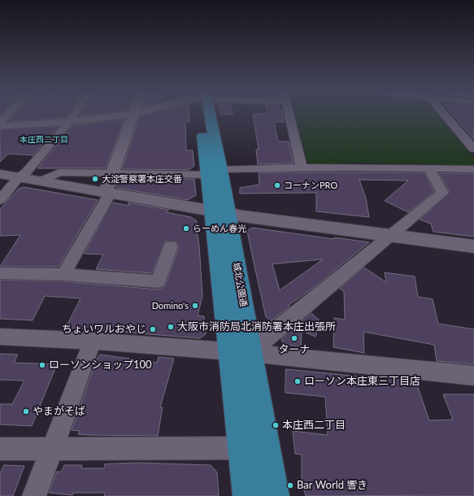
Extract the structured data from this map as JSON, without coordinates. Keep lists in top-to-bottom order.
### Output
{
  "streets": {
    "main road": ["城北公園通"]
  },
  "districts": ["本庄西二丁目"],
  "places": [
    "大淀警察署本庄交番",
    "コーナンPRO",
    "らーめん春光",
    "Domino's",
    "大阪市消防局北消防署本庄出張所",
    "ちょいワルおやじ",
    "ターナ",
    "ローソンショップ100",
    "ローソン本庄東三丁目店",
    "やまがそば",
    "本庄西二丁目",
    "Bar World 響き"
  ]
}
